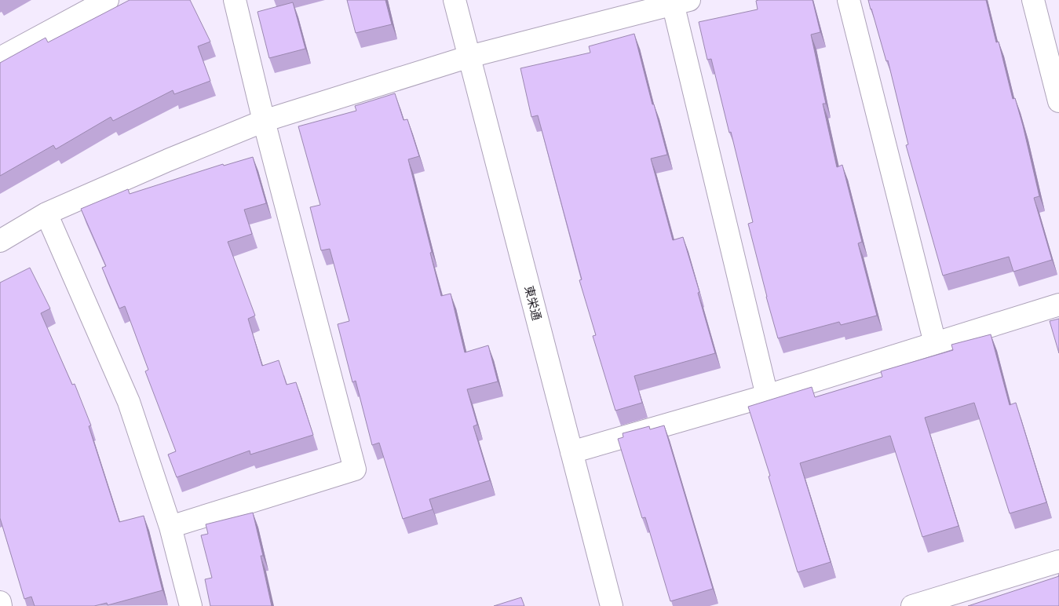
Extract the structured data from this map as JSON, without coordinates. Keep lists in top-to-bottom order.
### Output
{
  "streets": {
    "street": ["東栄通"]
  }
}
